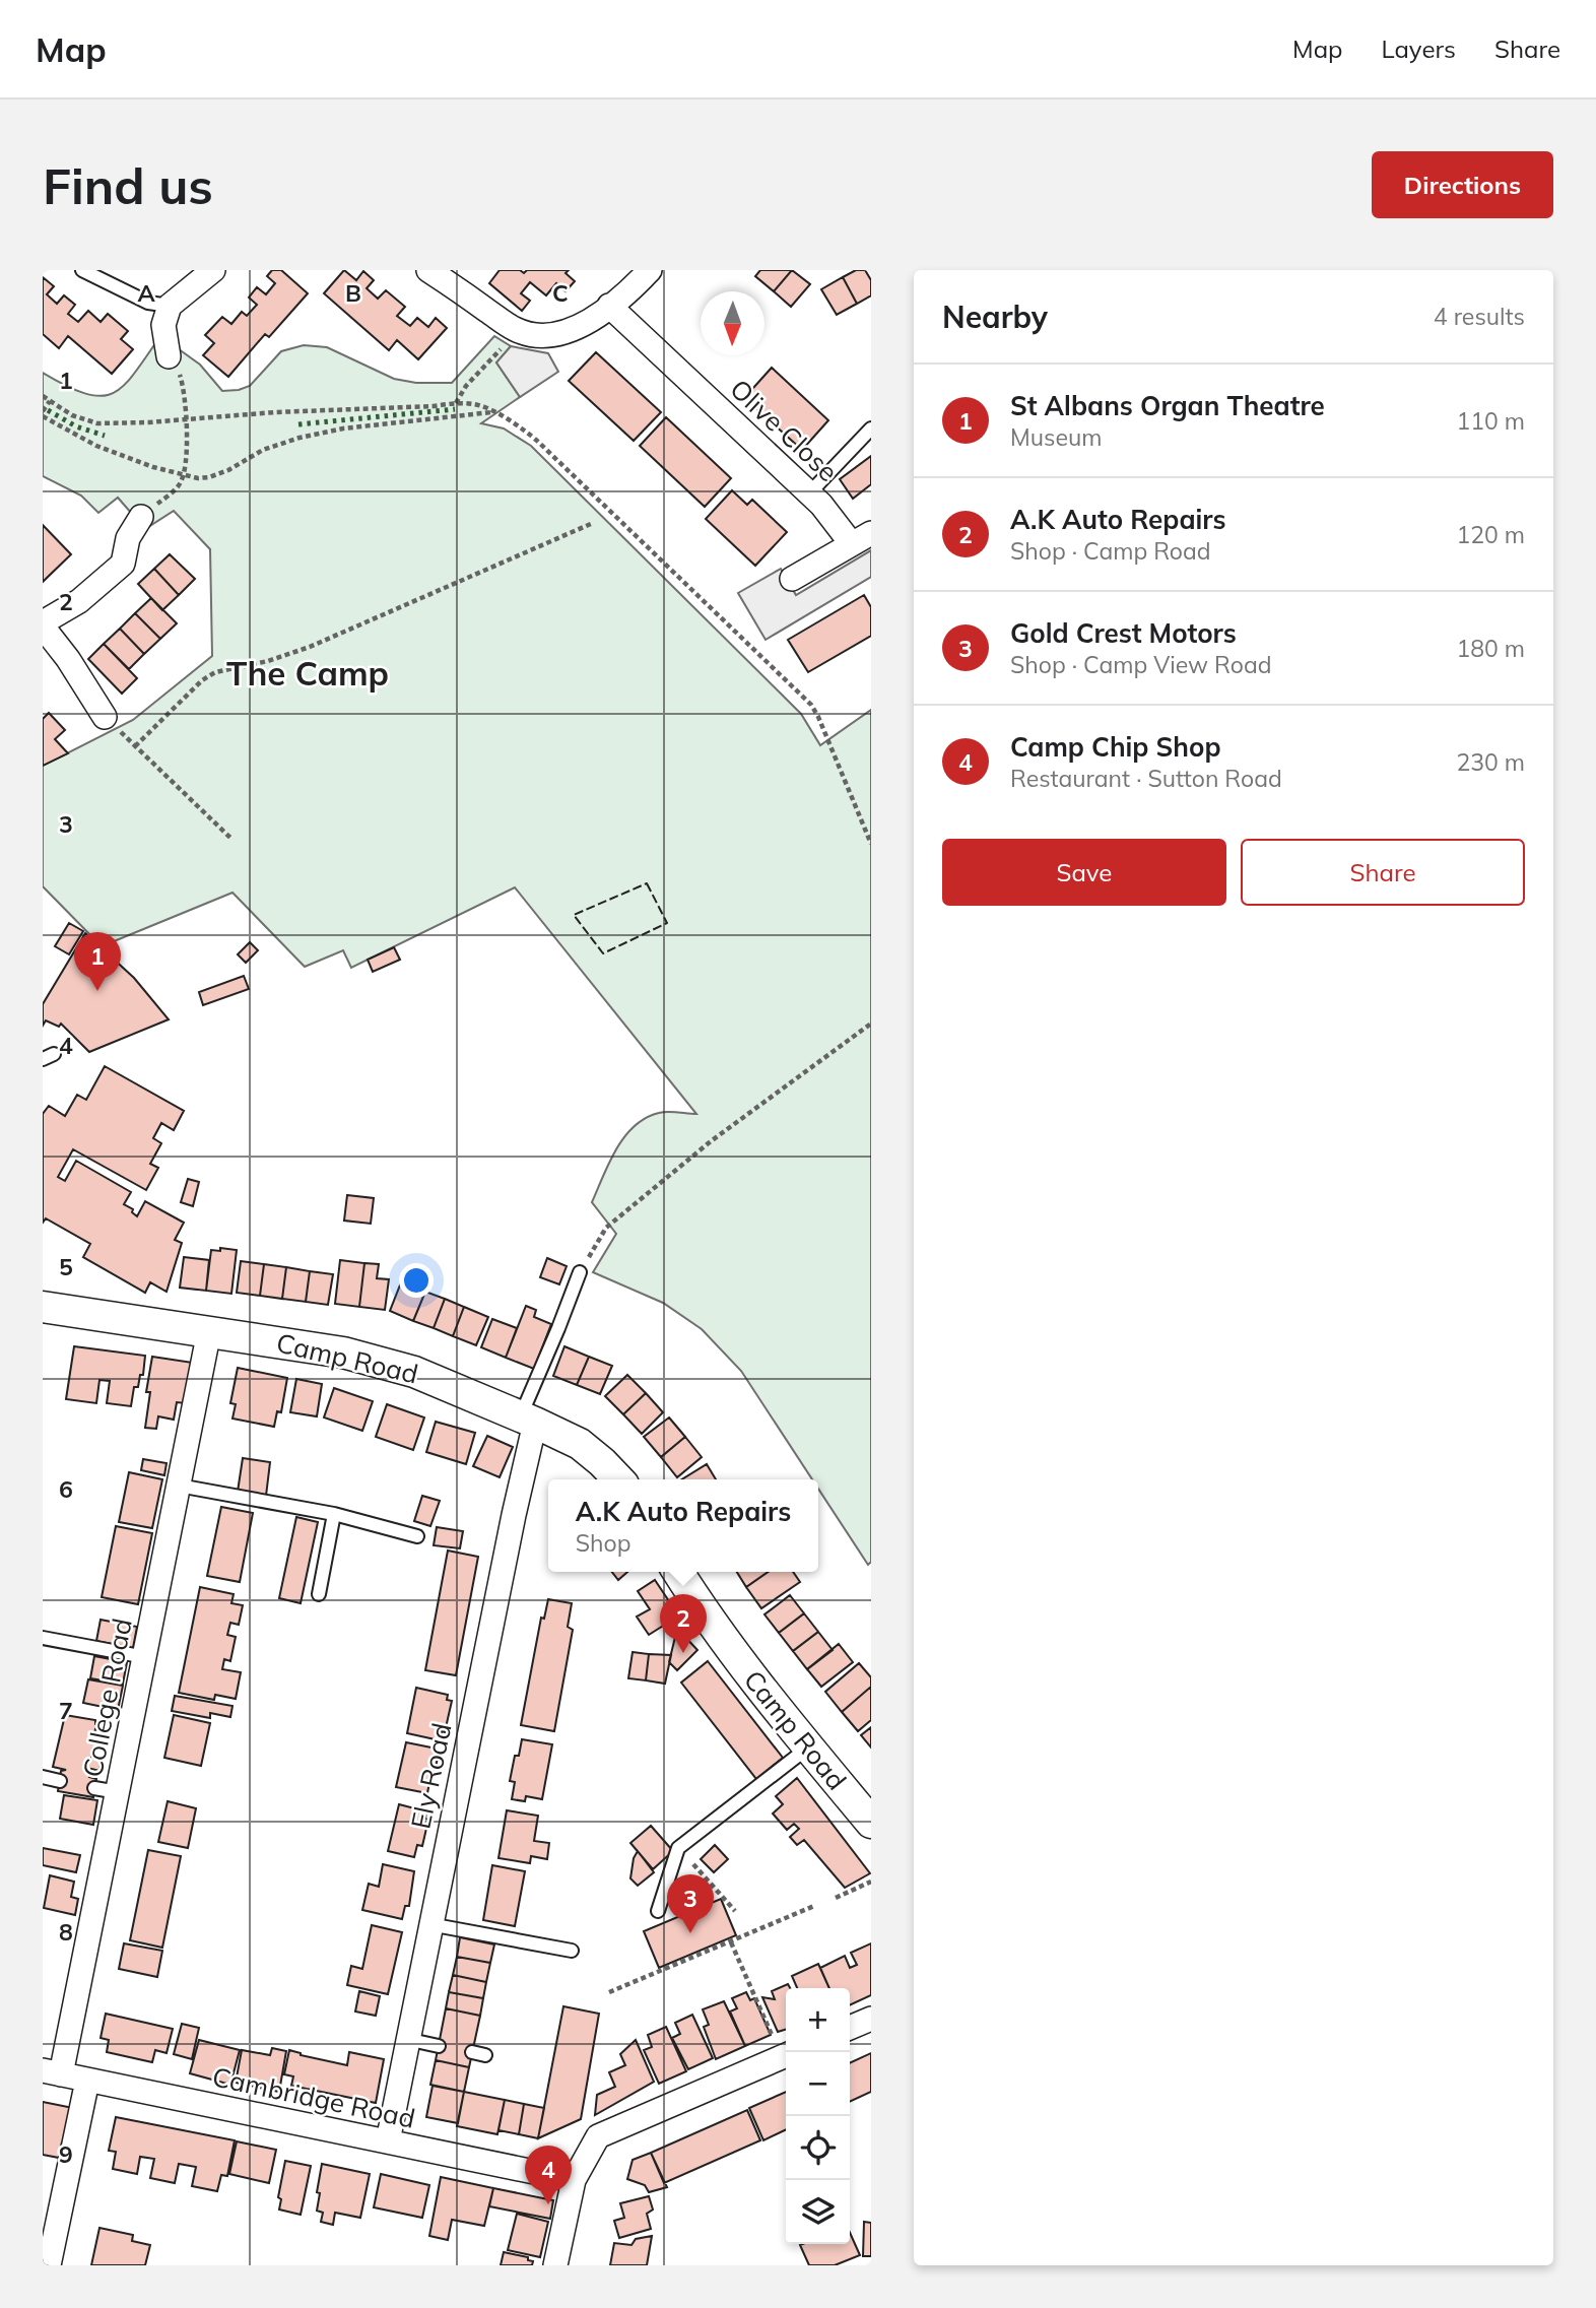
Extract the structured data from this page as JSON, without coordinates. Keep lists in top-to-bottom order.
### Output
{
  "streets": {
    "street": [
      "Olive Close",
      "Camp Road",
      "College Road",
      "Ely Road",
      "Cambridge Road"
    ]
  },
  "crossings": [
    ["Camp Road", "College Road"],
    ["Camp Road", "Ely Road"],
    ["College Road", "Cambridge Road"],
    ["Ely Road", "Cambridge Road"]
  ],
  "districts": ["The Camp"],
  "north": "bottom",
  "page": {
    "header": "Map",
    "nav": ["Map", "Layers", "Share"],
    "buttons": [
      "Directions",
      ["Save", "Share"]
    ],
    "title": "Find us",
    "heading": ["Nearby", "4 results"],
    "list": [
      {
        "mark": "1",
        "name": "St Albans Organ Theatre",
        "note": "Museum",
        "value": "110 m"
      },
      {
        "mark": "2",
        "name": "A.K Auto Repairs",
        "note": "Shop · Camp Road",
        "value": "120 m"
      },
      {
        "mark": "3",
        "name": "Gold Crest Motors",
        "note": "Shop · Camp View Road",
        "value": "180 m"
      },
      {
        "mark": "4",
        "name": "Camp Chip Shop",
        "note": "Restaurant · Sutton Road",
        "value": "230 m"
      }
    ],
    "pins": [
      "1",
      "2",
      "3",
      "4"
    ],
    "popup": ["A.K Auto Repairs", "Shop"],
    "map_buttons": ["+", "−"]
  },
  "grid": {
    "columns": ["A", "B", "C"],
    "rows": [
      "1",
      "2",
      "3",
      "4",
      "5",
      "6",
      "7",
      "8",
      "9"
    ]
  }
}
